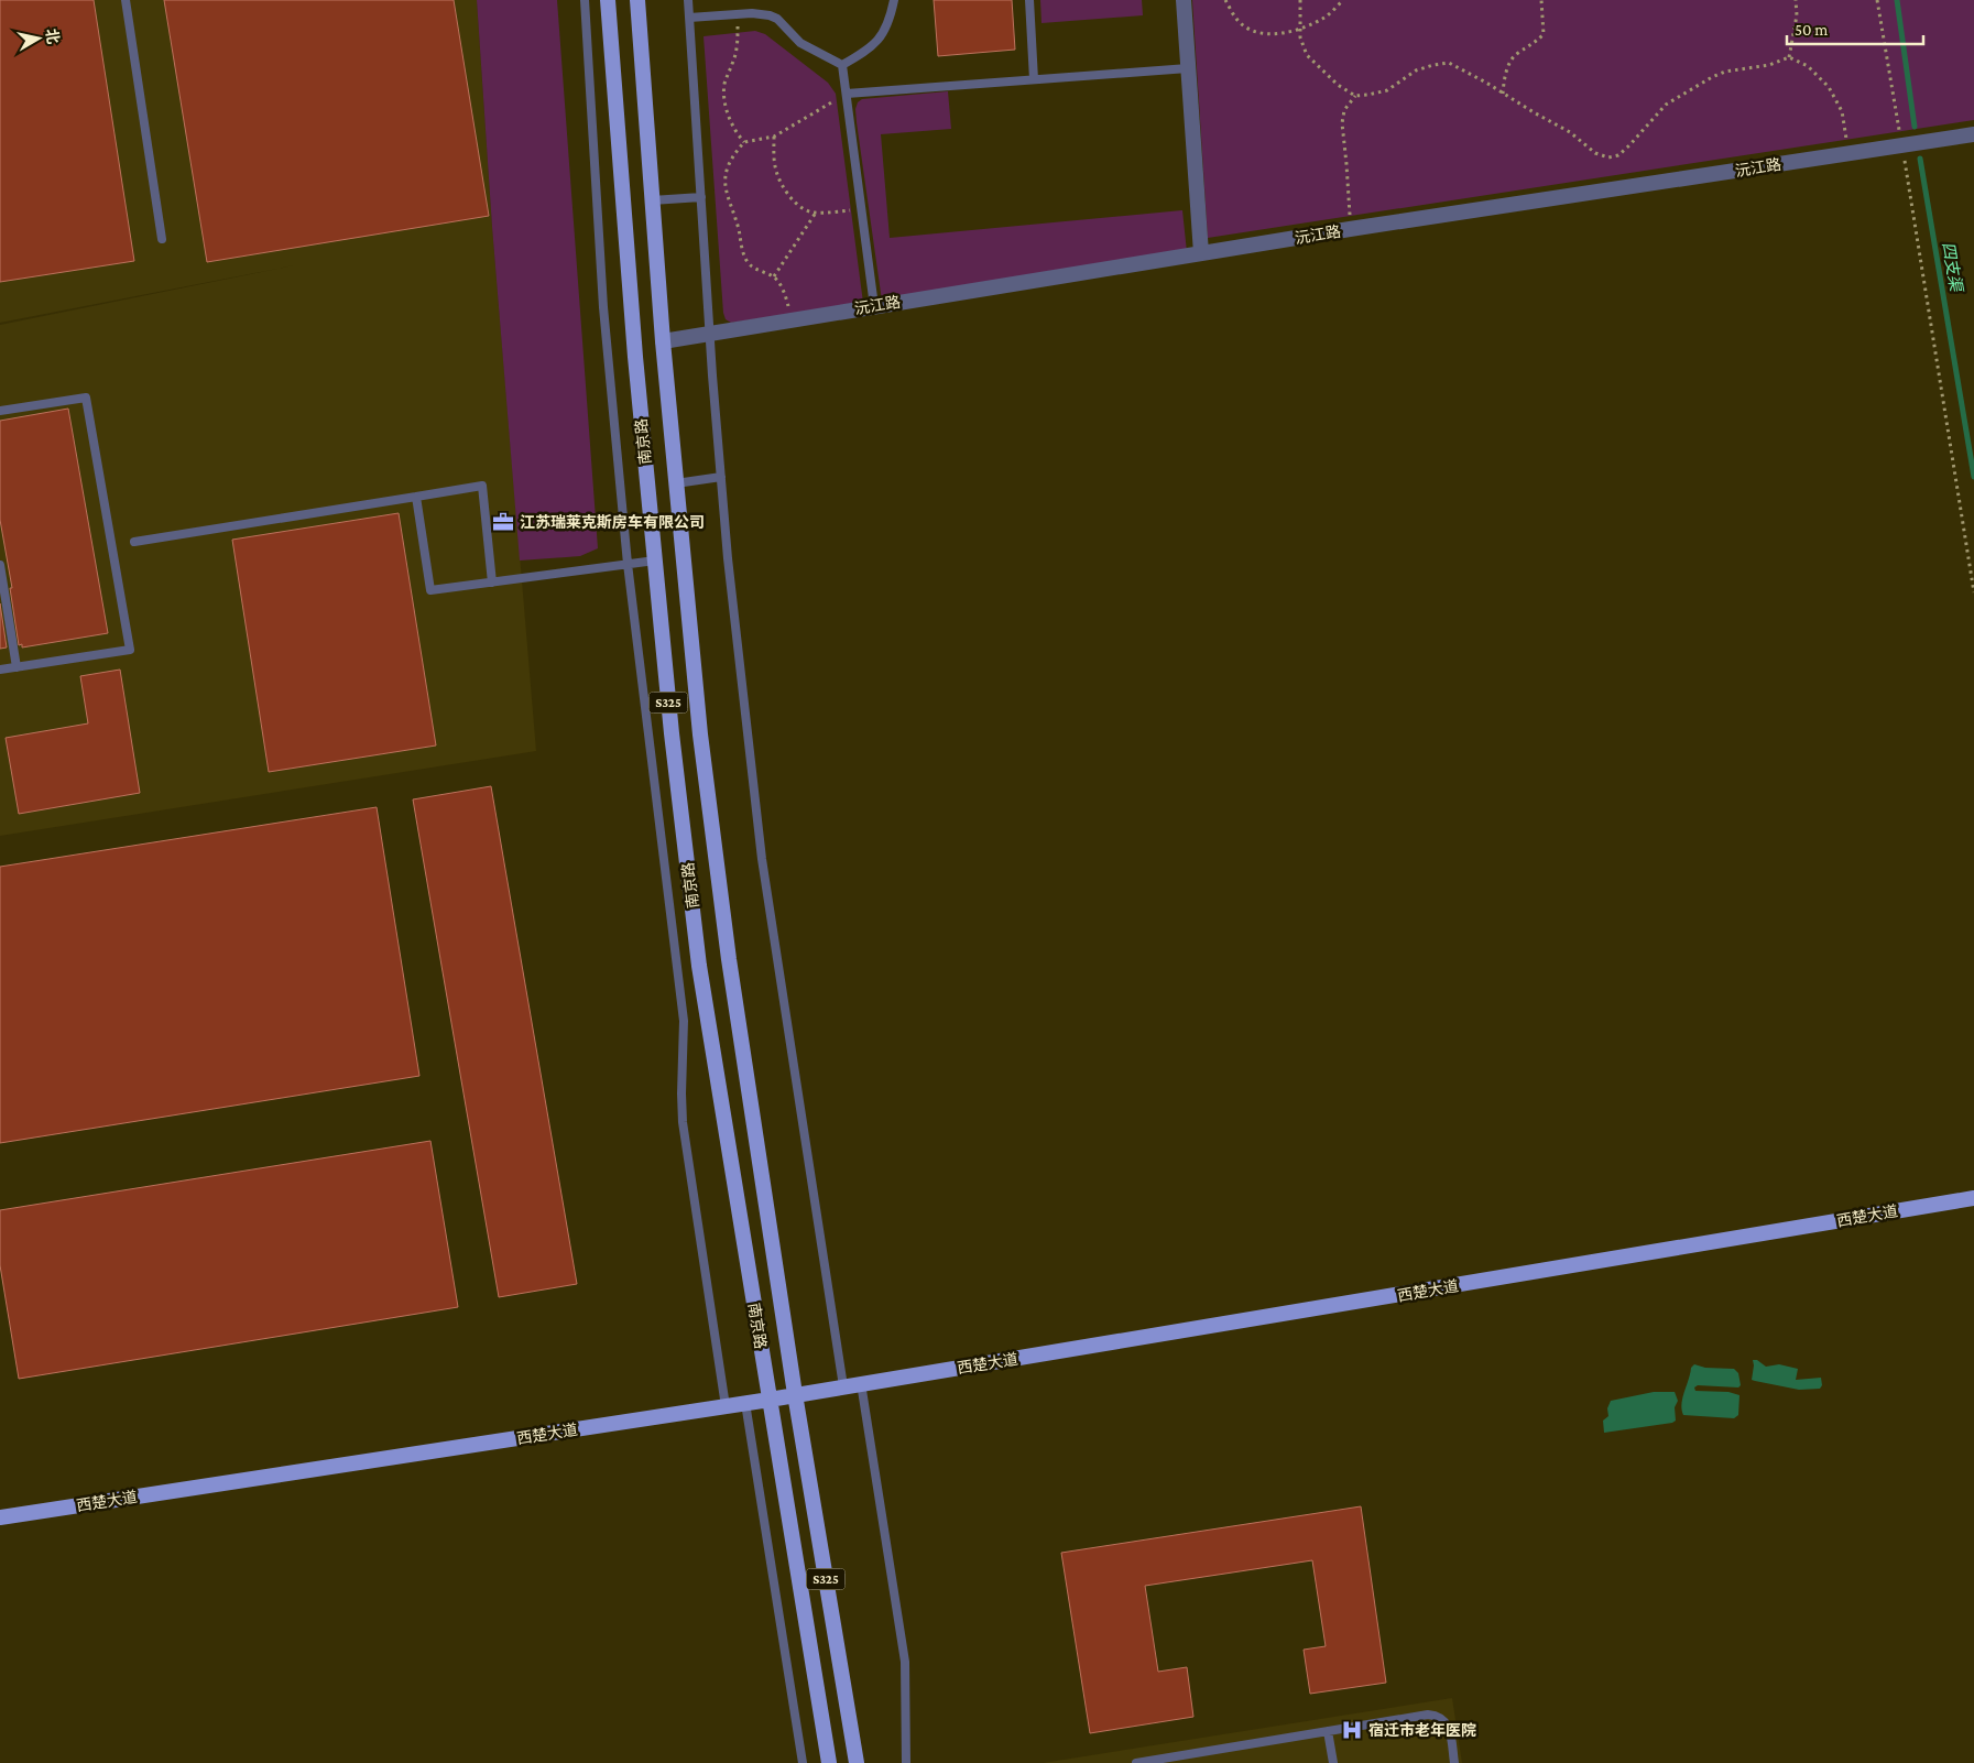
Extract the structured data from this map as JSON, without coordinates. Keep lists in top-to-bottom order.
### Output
{
  "streets": {
    "main road": ["南京路", "S325", "西楚大道"],
    "street": ["沅江路"]
  },
  "crossings": [
    ["沅江路", "南京路"],
    ["南京路", "西楚大道"]
  ],
  "water": ["四支渠"],
  "places": {
    "office": ["江苏瑞莱克斯房车有限公司"],
    "hospital": ["宿迁市老年医院"]
  },
  "scale_bar": "50 m",
  "north": "right"
}
